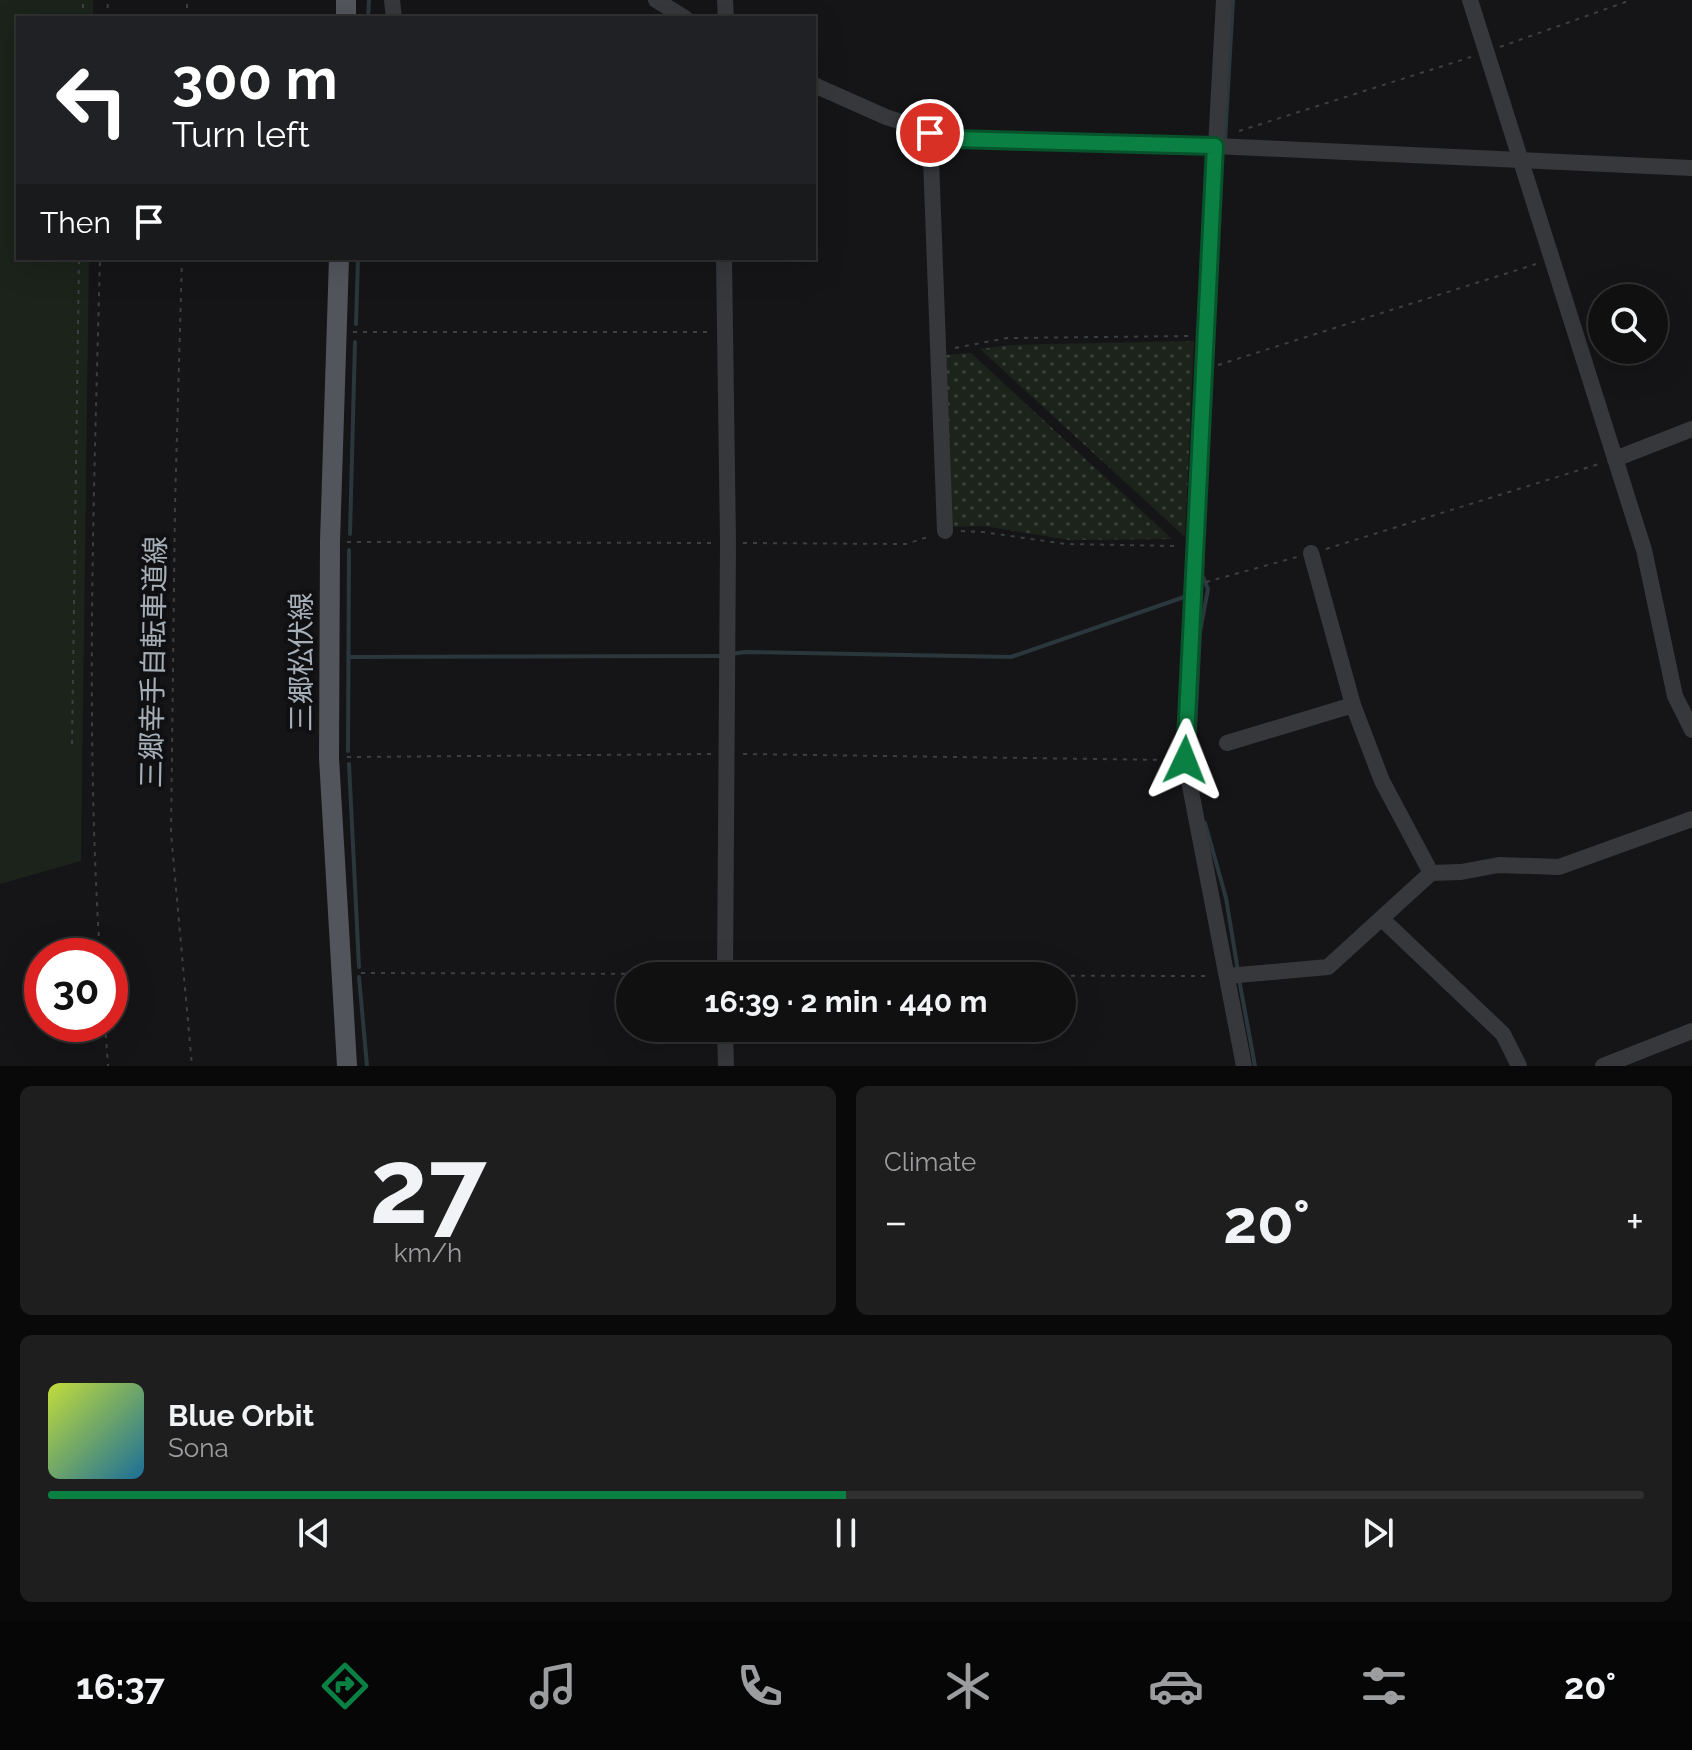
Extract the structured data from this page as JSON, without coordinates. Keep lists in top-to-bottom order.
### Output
{
  "streets": {
    "main road": ["三郷松伏線"],
    "path": ["三郷幸手自転車道線"]
  },
  "page": {
    "turn": ["300 m", "Turn left"],
    "then": "Then",
    "limit": "30",
    "trip": "16:39 · 2 min · 440 m",
    "tile": [
      ["27", "km/h"],
      "Climate"
    ],
    "heat": ["−", "20°", "+"],
    "song": ["Blue Orbit", "Sona"],
    "tabs": ["16:37", "20°"]
  }
}
